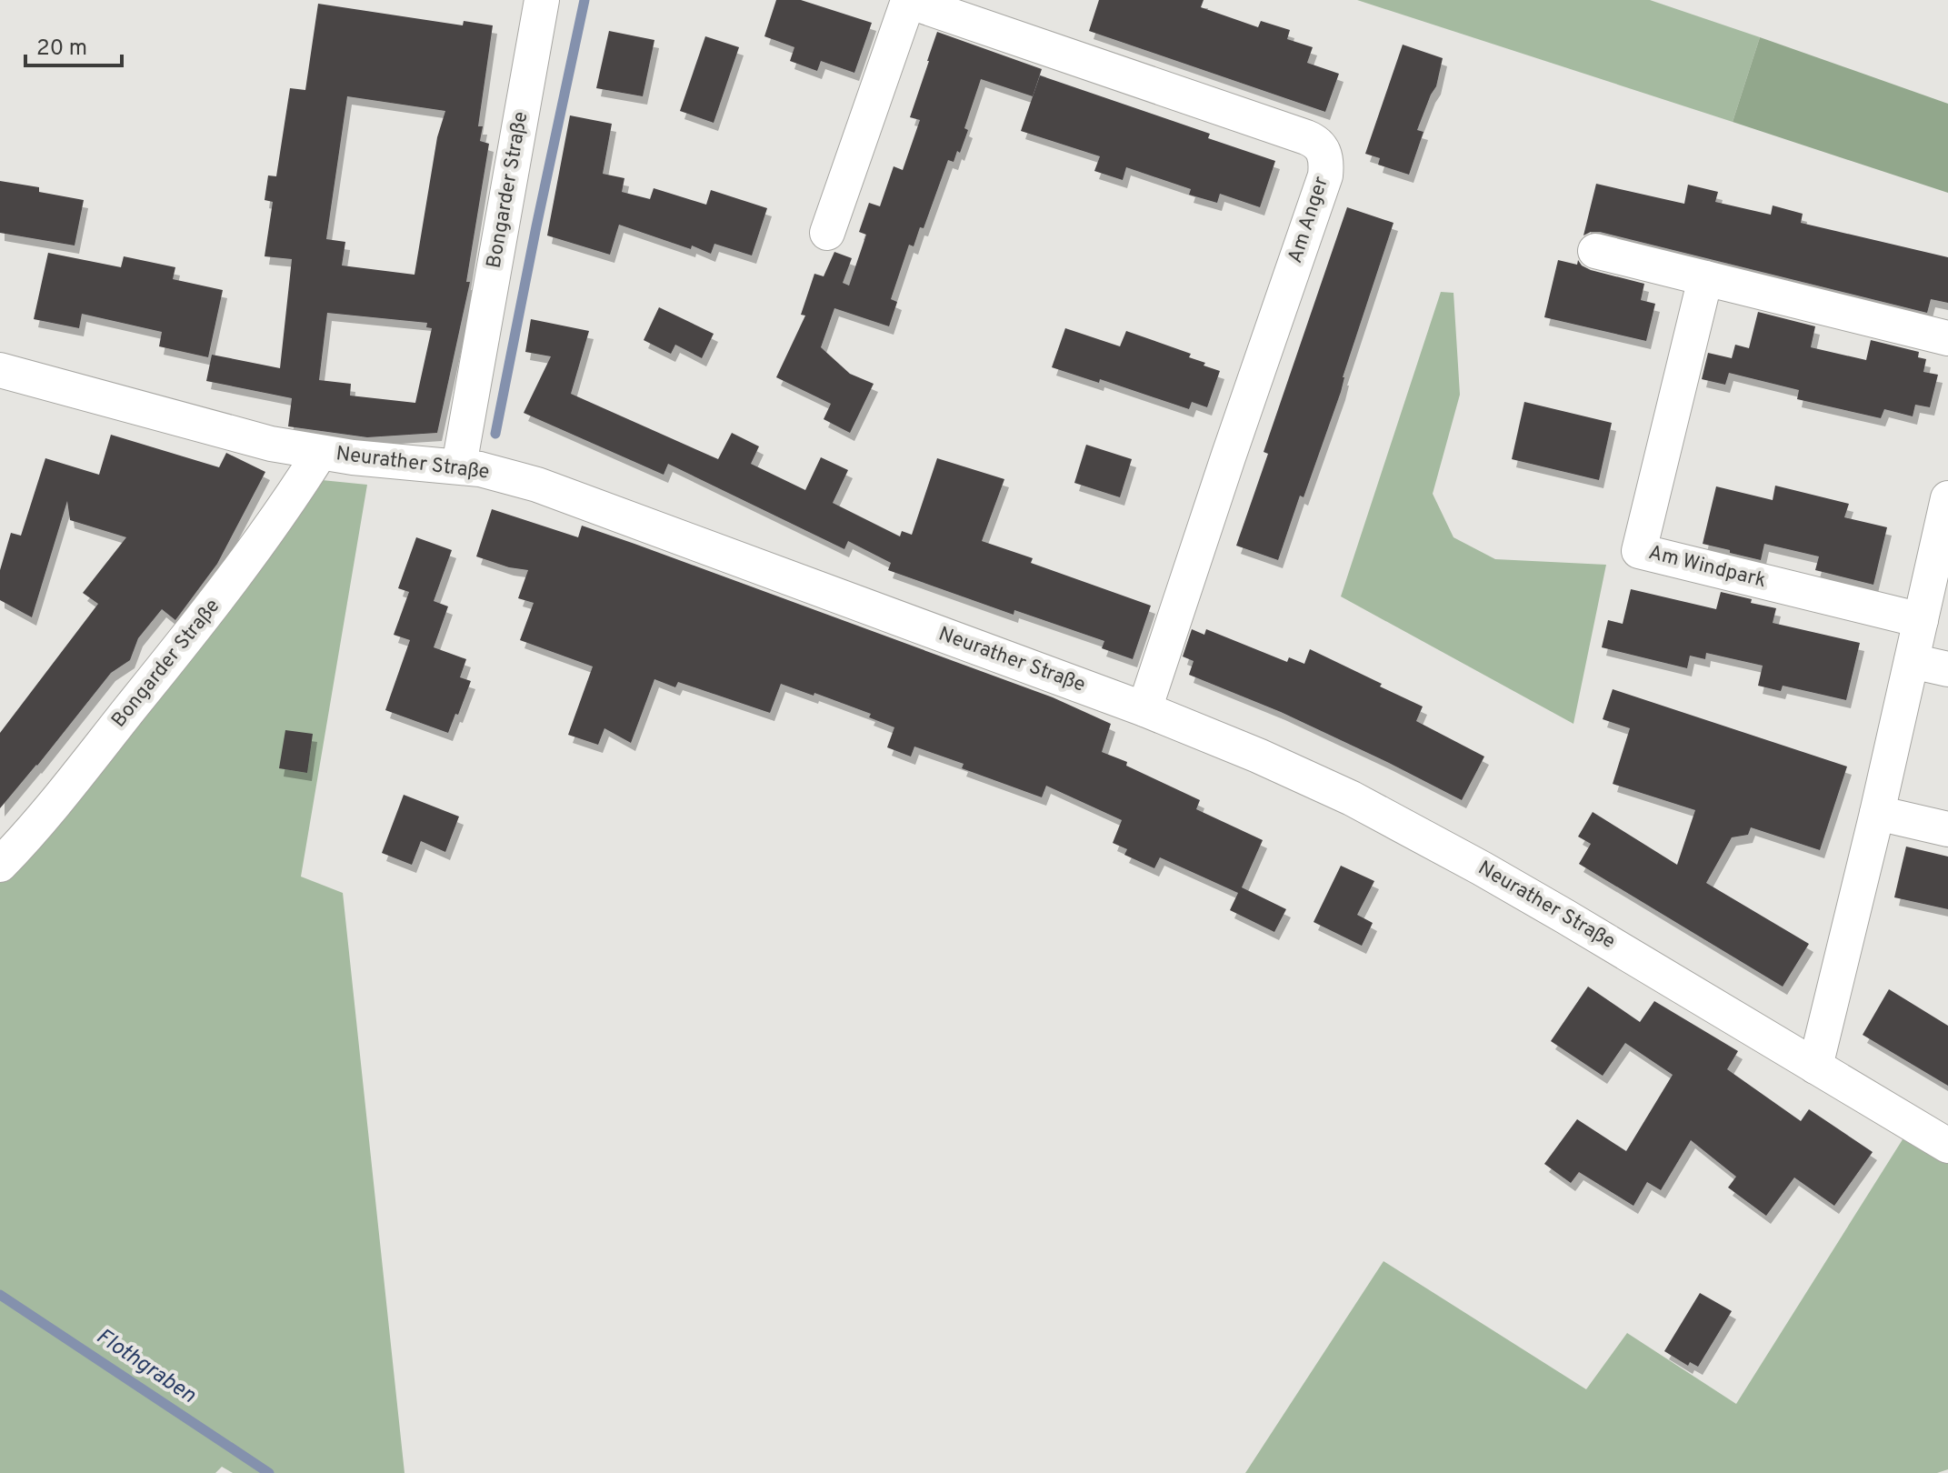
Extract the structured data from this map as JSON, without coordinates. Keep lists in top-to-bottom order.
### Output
{
  "streets": {
    "street": [
      "Bongarder Straße",
      "Am Anger",
      "Neurather Straße",
      "Am Windpark"
    ]
  },
  "crossings": [
    ["Bongarder Straße", "Neurather Straße"],
    ["Am Anger", "Neurather Straße"]
  ],
  "water": ["Flothgraben"],
  "scale_bar": "20 m"
}
